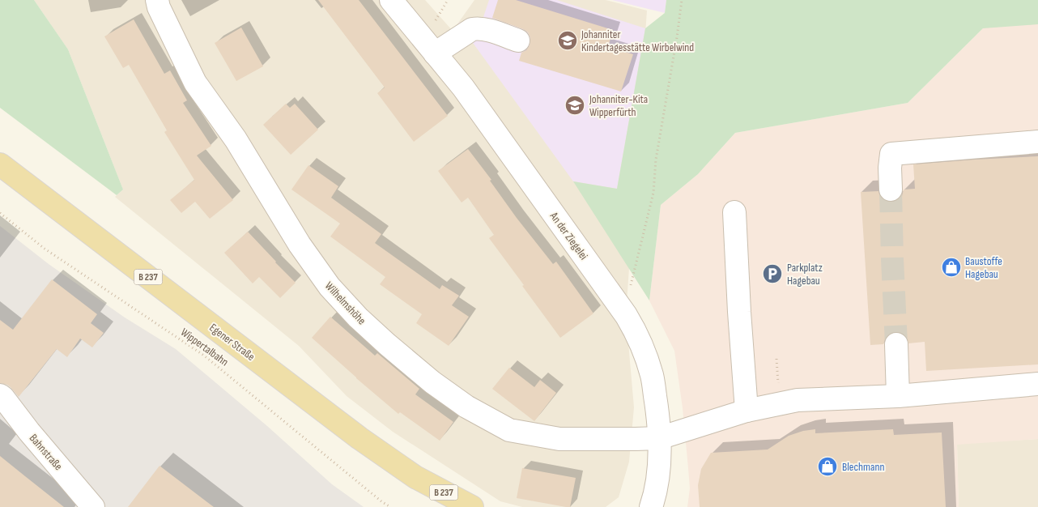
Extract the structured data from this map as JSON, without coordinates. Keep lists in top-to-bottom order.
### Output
{
  "streets": {
    "main road": ["B 237", "Egener Straße"],
    "street": ["An der Ziegelei", "Wilhelmshöhe", "Bahnstraße"],
    "path": ["Wippertalbahn"]
  },
  "crossings": [
    ["An der Ziegelei", "Wilhelmshöhe"]
  ],
  "places": {
    "school or university": ["Johanniter Kindertagesstätte Wirbelwind", "Johanniter-Kita Wipperfürth"],
    "shop": ["Baustoffe Hagebau", "Blechmann"],
    "parking": ["Parkplatz Hagebau"]
  }
}
